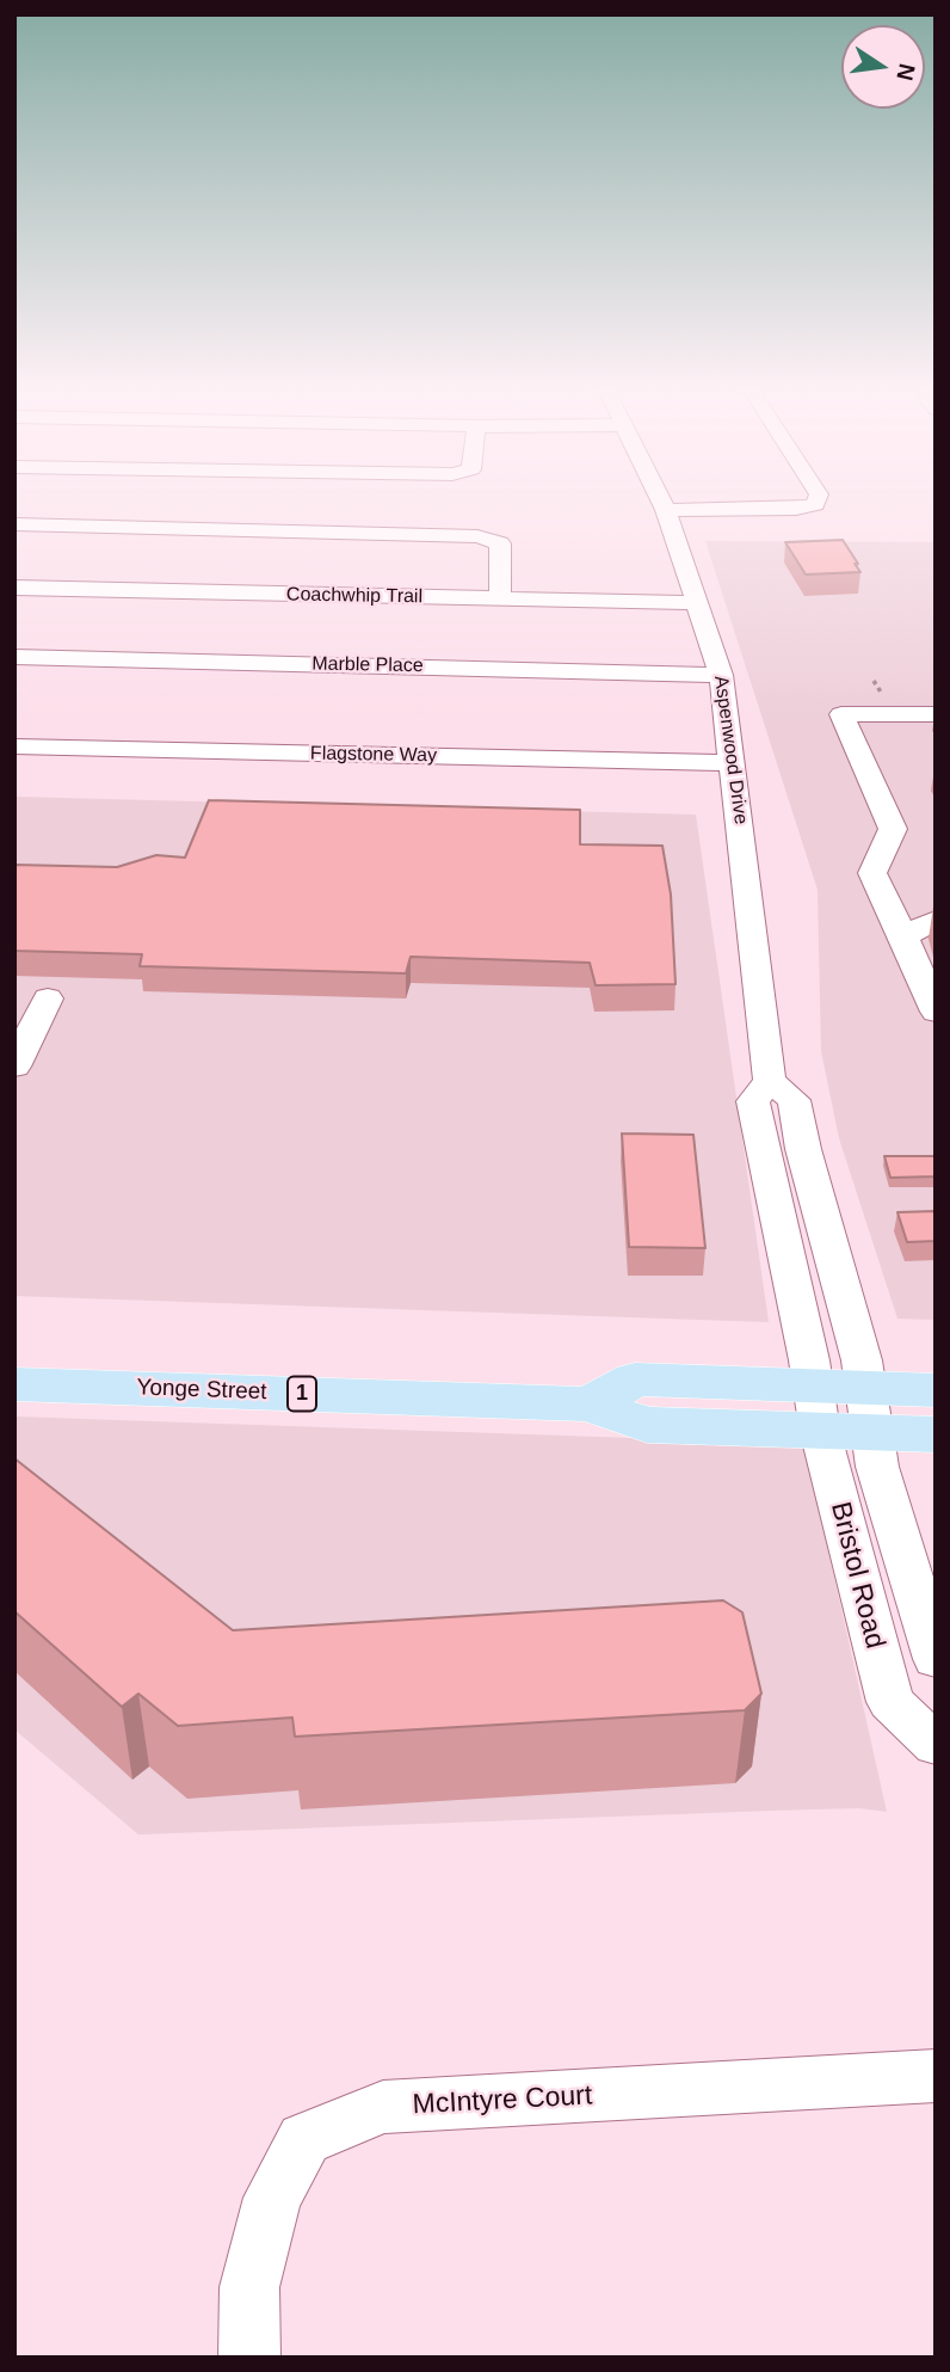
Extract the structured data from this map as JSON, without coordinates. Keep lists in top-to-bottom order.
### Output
{
  "streets": {
    "main road": ["Yonge Street", "1"],
    "street": [
      "Coachwhip Trail",
      "Marble Place",
      "Aspenwood Drive",
      "Flagstone Way",
      "Bristol Road",
      "McIntyre Court"
    ]
  },
  "crossings": [
    ["Coachwhip Trail", "Aspenwood Drive"],
    ["Marble Place", "Aspenwood Drive"],
    ["Aspenwood Drive", "Flagstone Way"],
    ["Aspenwood Drive", "Yonge Street"],
    ["Aspenwood Drive", "Bristol Road"],
    ["Yonge Street", "Bristol Road"]
  ],
  "north": "right"
}
